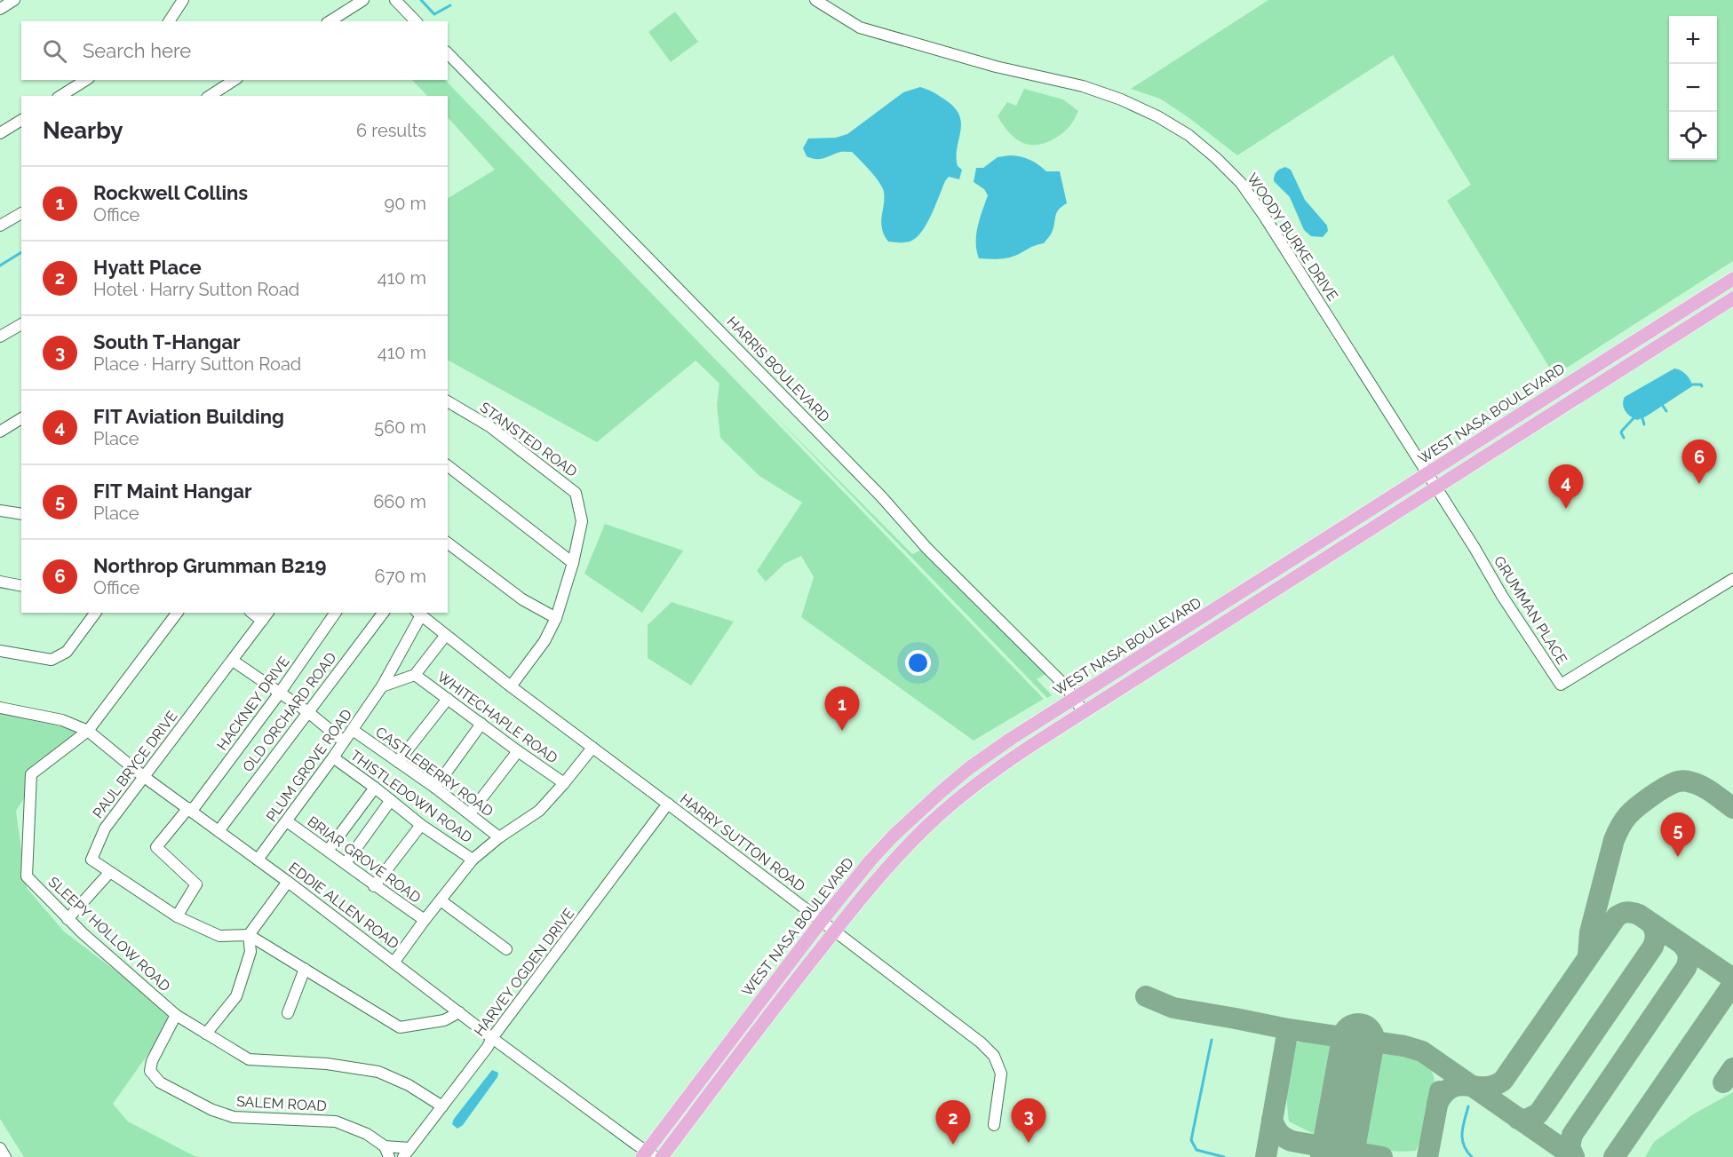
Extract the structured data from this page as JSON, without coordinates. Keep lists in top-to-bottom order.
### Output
{
  "streets": {
    "main road": ["WEST NASA BOULEVARD"],
    "street": [
      "WOODY BURKE DRIVE",
      "HARRIS BOULEVARD",
      "STANSTED ROAD",
      "GRUMMAN PLACE",
      "HACKNEY DRIVE",
      "OLD ORCHARD ROAD",
      "WHITECHAPLE ROAD",
      "PAUL BRYCE DRIVE",
      "PLUM GROVE ROAD",
      "CASTLEBERRY ROAD",
      "THISTLEDOWN ROAD",
      "HARRY SUTTON ROAD",
      "BRIAR GROVE ROAD",
      "EDDIE ALLEN ROAD",
      "SLEEPY HOLLOW ROAD",
      "HARVEY OGDEN DRIVE",
      "SALEM ROAD"
    ]
  },
  "crossings": [
    ["WOODY BURKE DRIVE", "WEST NASA BOULEVARD"],
    ["WOODY BURKE DRIVE", "GRUMMAN PLACE"],
    ["HARRIS BOULEVARD", "WEST NASA BOULEVARD"],
    ["WEST NASA BOULEVARD", "HARRY SUTTON ROAD"],
    ["WEST NASA BOULEVARD", "EDDIE ALLEN ROAD"],
    ["STANSTED ROAD", "HARRY SUTTON ROAD"],
    ["HACKNEY DRIVE", "PAUL BRYCE DRIVE"],
    ["HACKNEY DRIVE", "EDDIE ALLEN ROAD"],
    ["OLD ORCHARD ROAD", "EDDIE ALLEN ROAD"],
    ["PAUL BRYCE DRIVE", "EDDIE ALLEN ROAD"],
    ["PLUM GROVE ROAD", "CASTLEBERRY ROAD"],
    ["PLUM GROVE ROAD", "THISTLEDOWN ROAD"],
    ["PLUM GROVE ROAD", "HARRY SUTTON ROAD"],
    ["PLUM GROVE ROAD", "BRIAR GROVE ROAD"],
    ["PLUM GROVE ROAD", "EDDIE ALLEN ROAD"],
    ["HARRY SUTTON ROAD", "HARVEY OGDEN DRIVE"],
    ["EDDIE ALLEN ROAD", "SLEEPY HOLLOW ROAD"],
    ["EDDIE ALLEN ROAD", "HARVEY OGDEN DRIVE"],
    ["SLEEPY HOLLOW ROAD", "HARVEY OGDEN DRIVE"],
    ["SLEEPY HOLLOW ROAD", "SALEM ROAD"],
    ["HARVEY OGDEN DRIVE", "SALEM ROAD"]
  ],
  "page": {
    "map_buttons": ["+", "−"],
    "search": "Search here",
    "heading": ["Nearby", "6 results"],
    "list": [
      {
        "mark": "1",
        "name": "Rockwell Collins",
        "note": "Office",
        "value": "90 m"
      },
      {
        "mark": "2",
        "name": "Hyatt Place",
        "note": "Hotel · Harry Sutton Road",
        "value": "410 m"
      },
      {
        "mark": "3",
        "name": "South T-Hangar",
        "note": "Place · Harry Sutton Road",
        "value": "410 m"
      },
      {
        "mark": "4",
        "name": "FIT Aviation Building",
        "note": "Place",
        "value": "560 m"
      },
      {
        "mark": "5",
        "name": "FIT Maint Hangar",
        "note": "Place",
        "value": "660 m"
      },
      {
        "mark": "6",
        "name": "Northrop Grumman B219",
        "note": "Office",
        "value": "670 m"
      }
    ],
    "pins": [
      "6",
      "4",
      "1",
      "5",
      "3",
      "2"
    ]
  }
}
